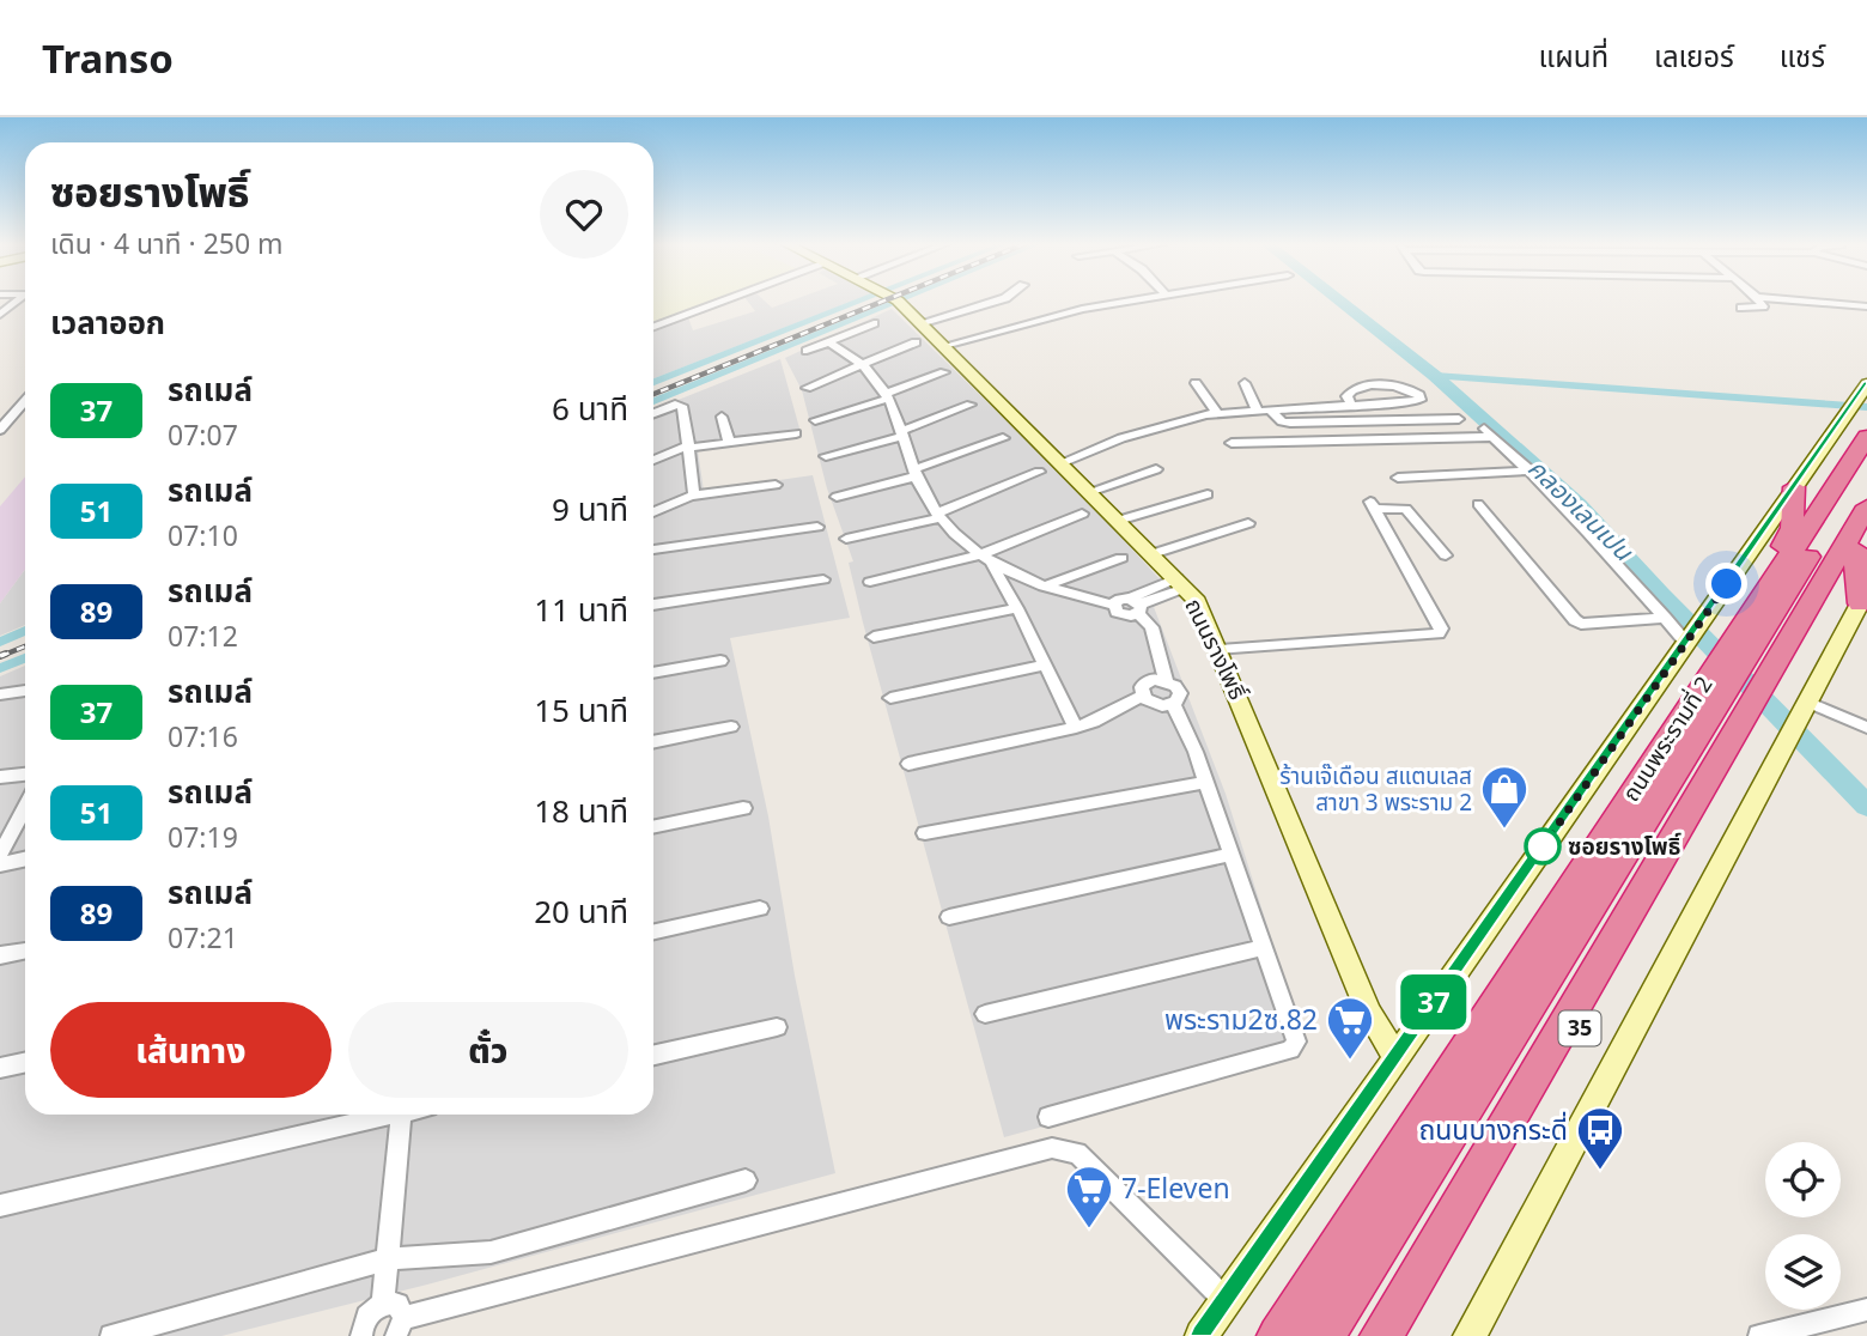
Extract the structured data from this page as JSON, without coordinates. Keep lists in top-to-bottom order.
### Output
{
  "streets": {
    "highway": ["ถนนพระรามที่ 2", "35"],
    "main road": ["ถนนรางโพธิ์"]
  },
  "crossings": [
    ["ถนนรางโพธิ์", "ถนนพระรามที่ 2"]
  ],
  "water": ["คลองเลนเปน"],
  "places": {
    "shop": ["ร้านเจ๊เดือน สแตนเลส สาขา 3 พระราม 2"],
    "other": ["ซอยรางโพธิ์"],
    "supermarket": ["พระราม2ซ.82", "7-Eleven"],
    "bus stop": ["ถนนบางกระดี่"]
  },
  "lines": ["bus line 37"],
  "page": {
    "header": "Transo",
    "nav": ["แผนที่", "เลเยอร์", "แชร์"],
    "on_map": "37",
    "heading": [
      ["ซอยรางโพธิ์", "เดิน · 4 นาที · 250 m"],
      "เวลาออก"
    ],
    "list": [
      {
        "mark": "37",
        "name": "รถเมล์",
        "note": "07:07",
        "value": "6 นาที"
      },
      {
        "mark": "51",
        "name": "รถเมล์",
        "note": "07:10",
        "value": "9 นาที"
      },
      {
        "mark": "89",
        "name": "รถเมล์",
        "note": "07:12",
        "value": "11 นาที"
      },
      {
        "mark": "37",
        "name": "รถเมล์",
        "note": "07:16",
        "value": "15 นาที"
      },
      {
        "mark": "51",
        "name": "รถเมล์",
        "note": "07:19",
        "value": "18 นาที"
      },
      {
        "mark": "89",
        "name": "รถเมล์",
        "note": "07:21",
        "value": "20 นาที"
      }
    ],
    "buttons": ["เส้นทาง", "ตั๋ว"]
  }
}
